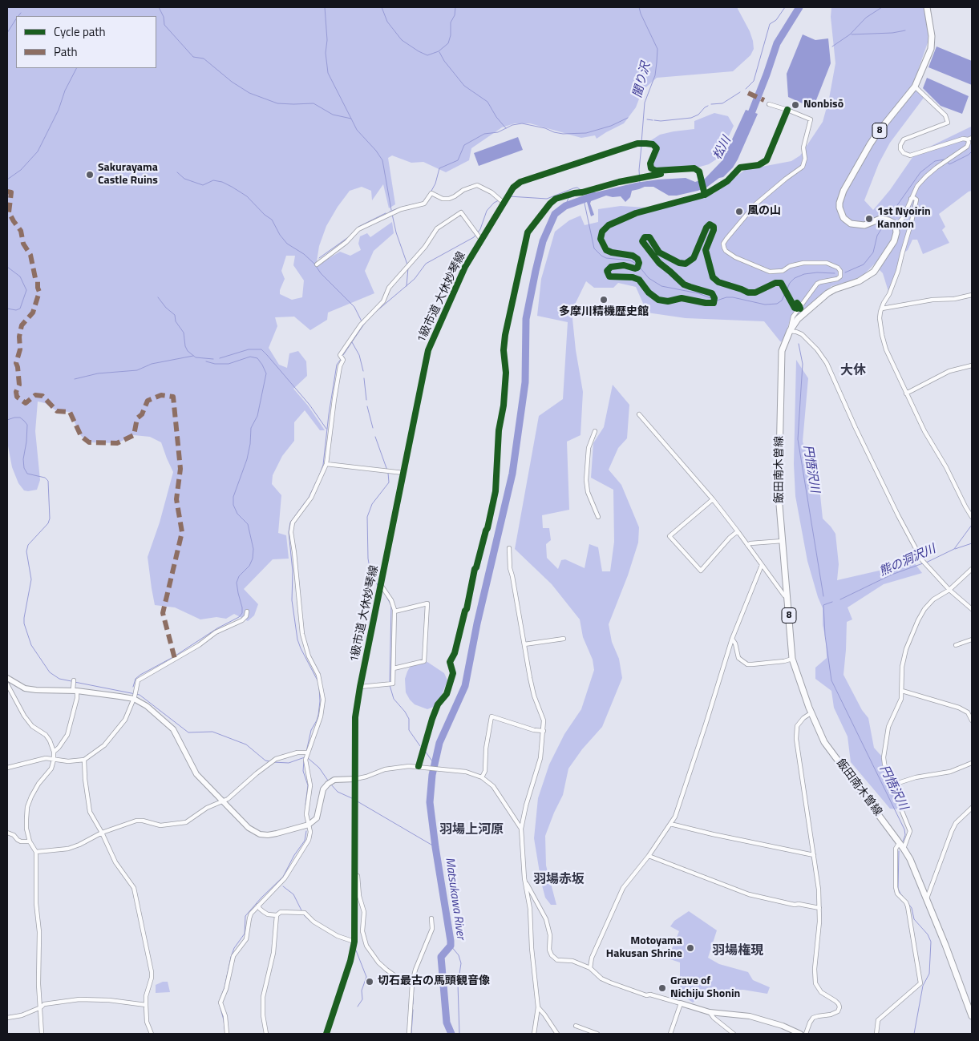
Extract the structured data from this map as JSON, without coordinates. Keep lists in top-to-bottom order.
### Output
{
  "streets": {
    "main road": ["8", "飯田南木曽線"],
    "street": ["1級市道 大休妙琴線"]
  },
  "crossings": [
    ["8", "飯田南木曽線"]
  ],
  "districts": [
    "大休",
    "羽場上河原",
    "羽場赤坂",
    "羽場権現"
  ],
  "water": [
    "闇り沢",
    "松川",
    "円悟沢川",
    "熊の洞沢川",
    "Matsukawa River"
  ],
  "places": [
    "Nonbisō",
    "Sakurayama Castle Ruins",
    "風の山",
    "1st Nyoirin Kannon",
    "多摩川精機歴史館",
    "Motoyama Hakusan Shrine",
    "切石最古の馬頭観音像",
    "Grave of Nichiju Shonin"
  ],
  "legend": ["Cycle path", "Path"]
}
